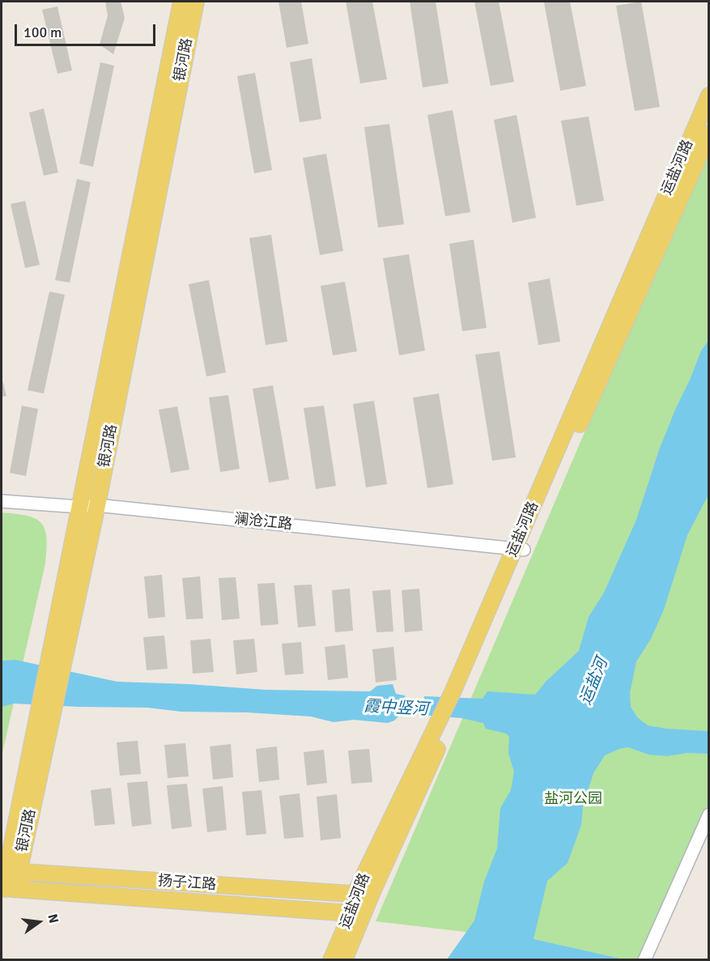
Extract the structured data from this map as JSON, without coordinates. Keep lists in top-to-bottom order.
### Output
{
  "streets": {
    "main road": ["银河路", "运盐河路", "扬子江路"],
    "street": ["澜沧江路"]
  },
  "crossings": [
    ["银河路", "澜沧江路"],
    ["银河路", "扬子江路"],
    ["运盐河路", "澜沧江路"],
    ["运盐河路", "扬子江路"]
  ],
  "water": ["运盐河", "霞中竖河"],
  "parks": ["盐河公园"],
  "scale_bar": "100 m",
  "north": "right"
}
